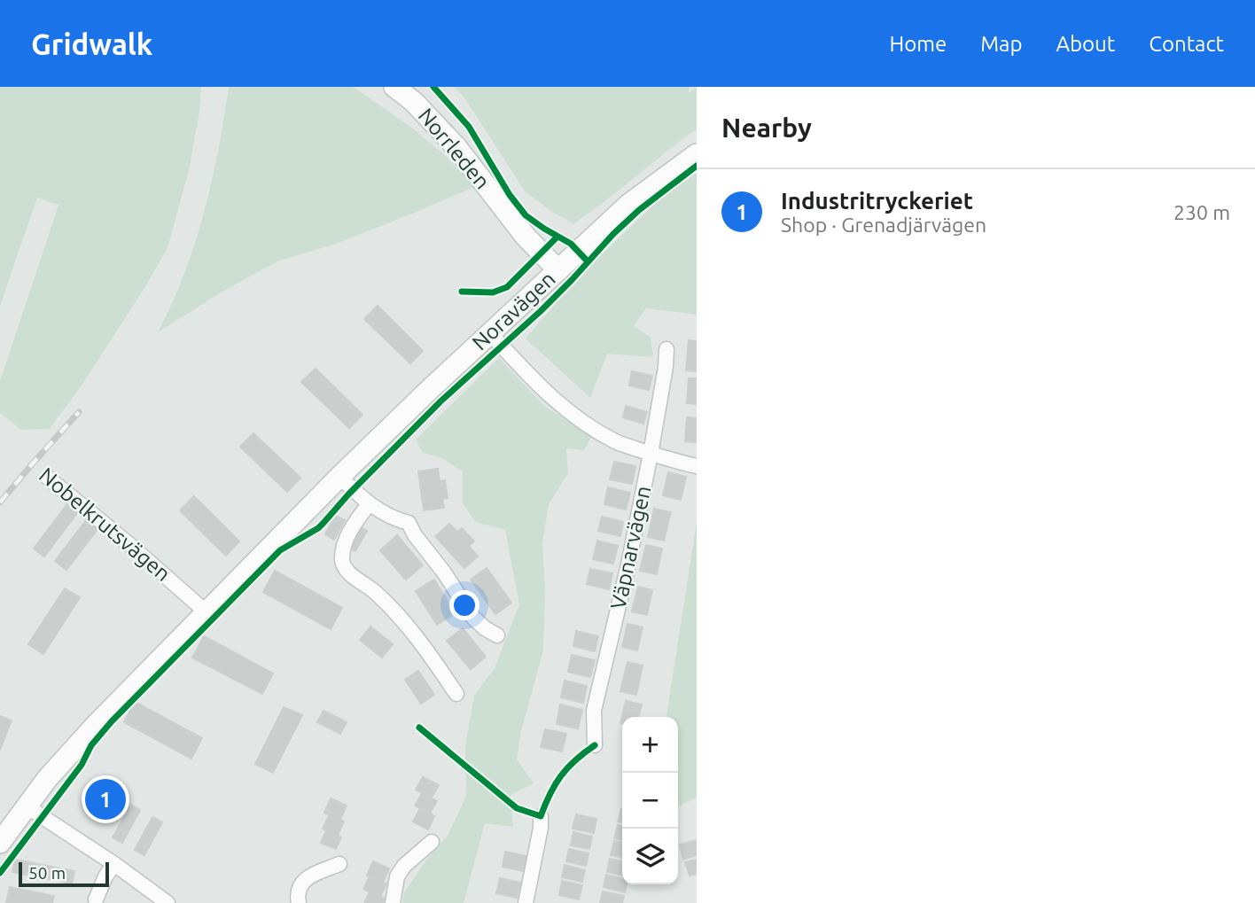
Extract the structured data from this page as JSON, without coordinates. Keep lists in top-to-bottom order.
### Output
{
  "streets": {
    "street": [
      "Norrleden",
      "Noravägen",
      "Nobelkrutsvägen",
      "Väpnarvägen"
    ]
  },
  "crossings": [
    ["Norrleden", "Noravägen"],
    ["Noravägen", "Nobelkrutsvägen"]
  ],
  "scale_bar": "50 m",
  "page": {
    "header": "Gridwalk",
    "nav": [
      "Home",
      "Map",
      "About",
      "Contact"
    ],
    "heading": "Nearby",
    "list": [
      {
        "mark": "1",
        "name": "Industritryckeriet",
        "note": "Shop · Grenadjärvägen",
        "value": "230 m"
      }
    ],
    "map_buttons": ["+", "−"],
    "pins": "1",
    "scale": "50 m"
  }
}
